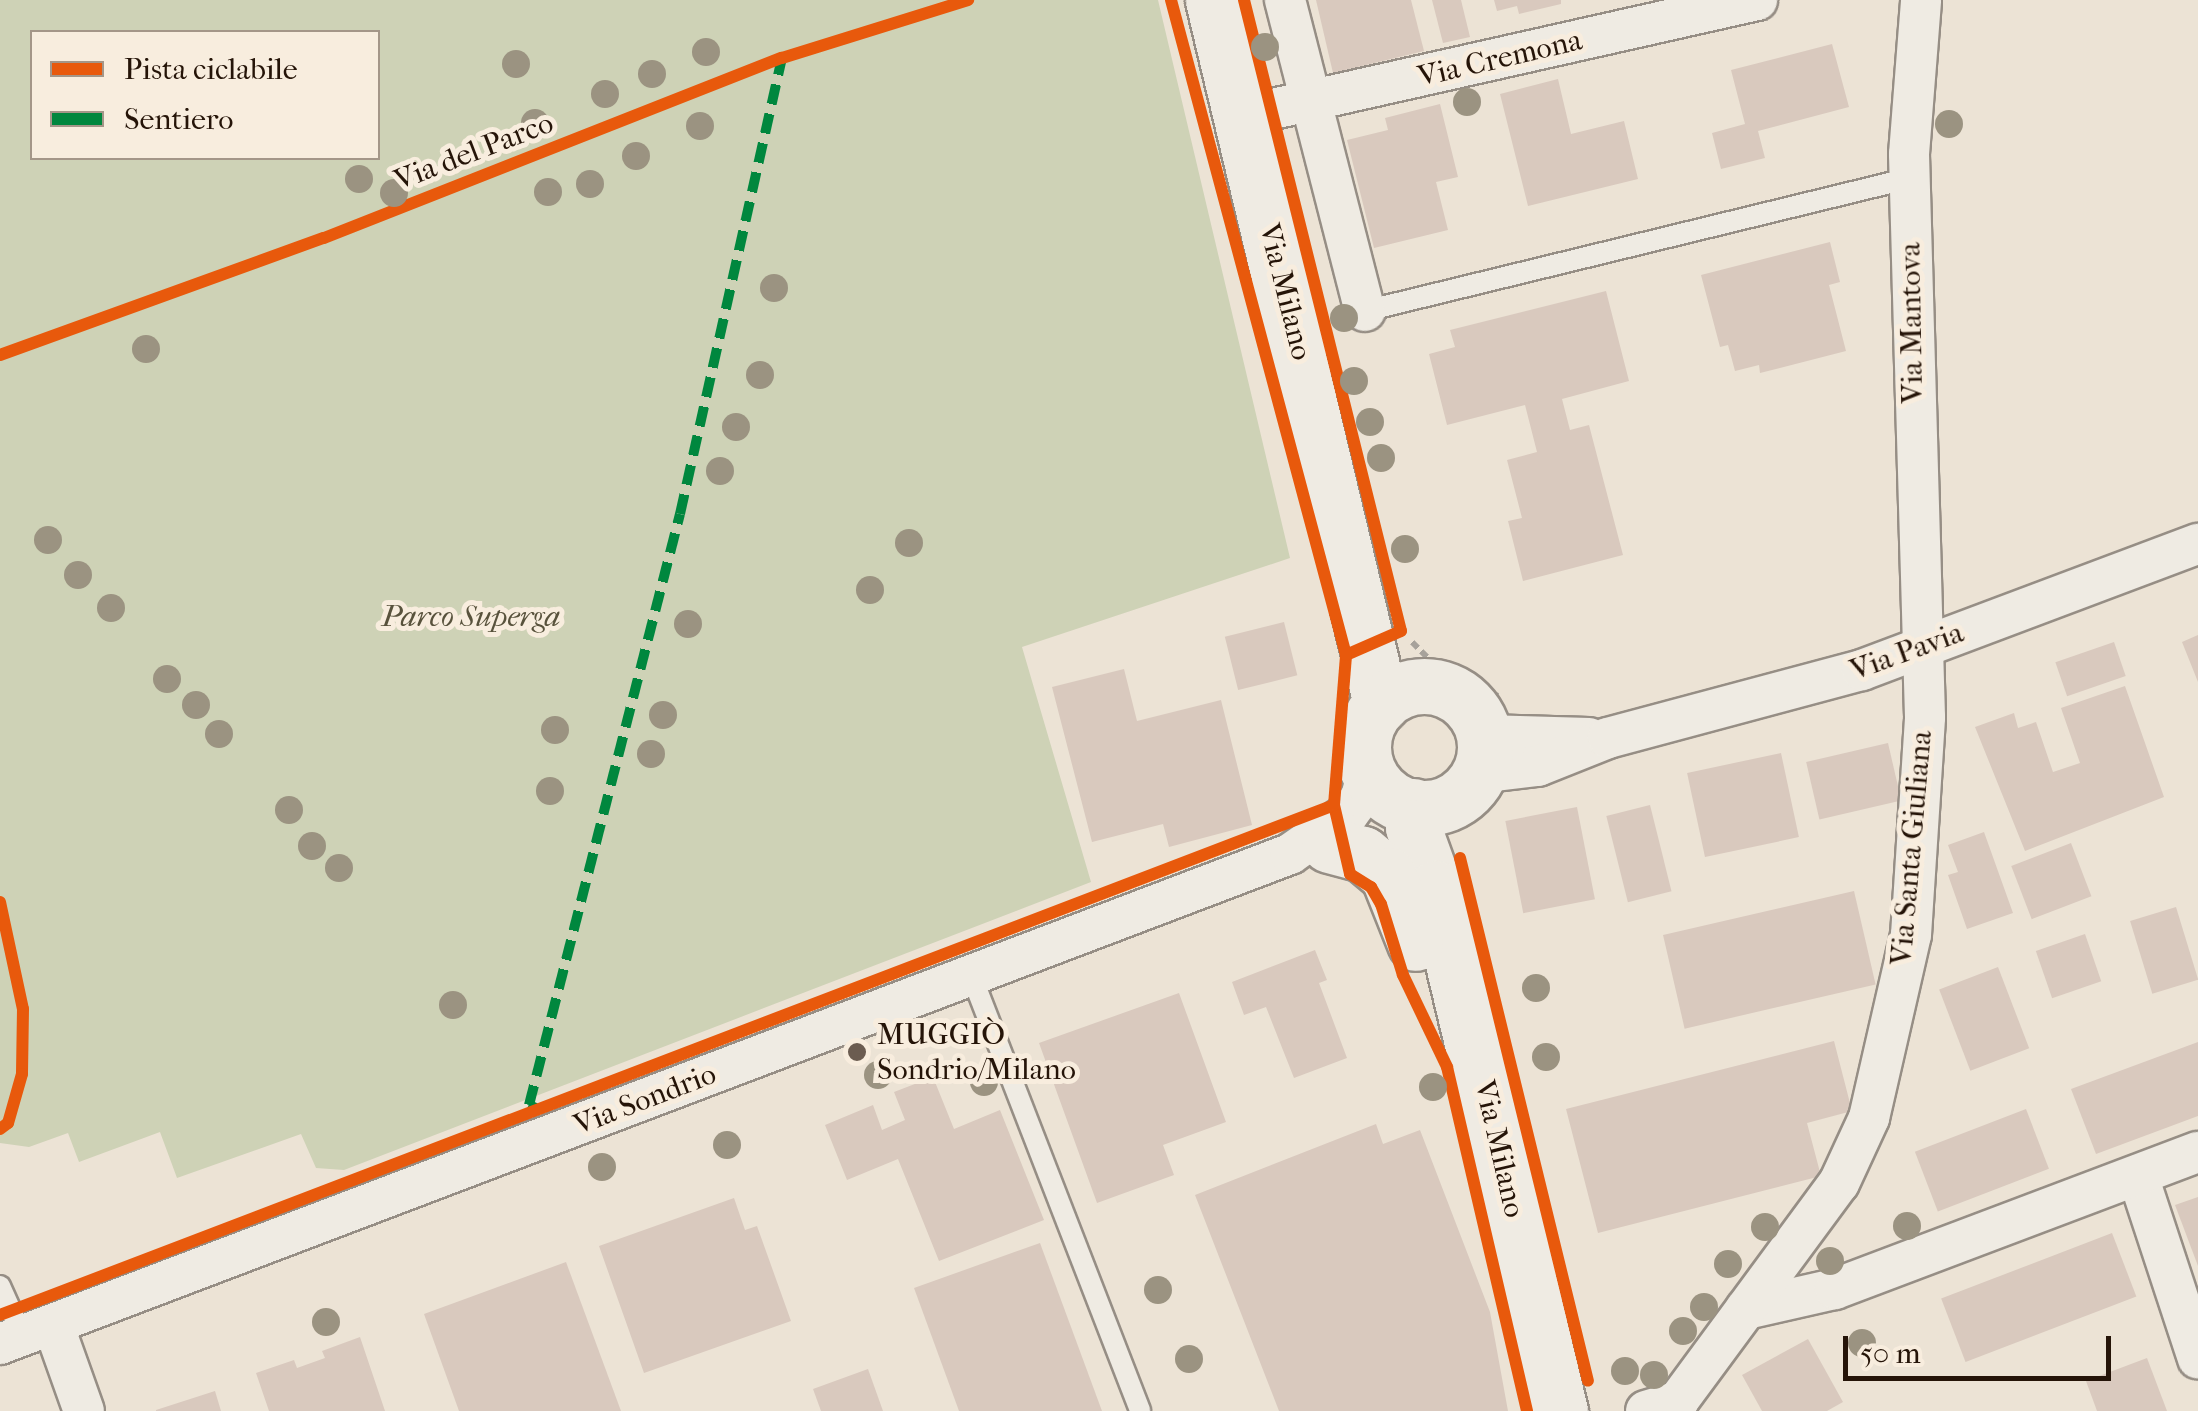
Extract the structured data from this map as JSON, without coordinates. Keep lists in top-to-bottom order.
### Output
{
  "streets": {
    "street": [
      "Via Cremona",
      "Via Milano",
      "Via Mantova",
      "Via Pavia",
      "Via Santa Giuliana",
      "Via Sondrio"
    ],
    "cycle path": ["Via del Parco"]
  },
  "crossings": [
    ["Via Cremona", "Via Milano"],
    ["Via Milano", "Via Pavia"],
    ["Via Milano", "Via Sondrio"],
    ["Via Mantova", "Via Pavia"],
    ["Via Mantova", "Via Santa Giuliana"],
    ["Via Pavia", "Via Santa Giuliana"],
    ["Via Pavia", "Via Sondrio"]
  ],
  "parks": ["Parco Superga"],
  "places": ["MUGGIÒ Sondrio/Milano"],
  "legend": ["Pista ciclabile", "Sentiero"],
  "scale_bar": "50 m"
}
